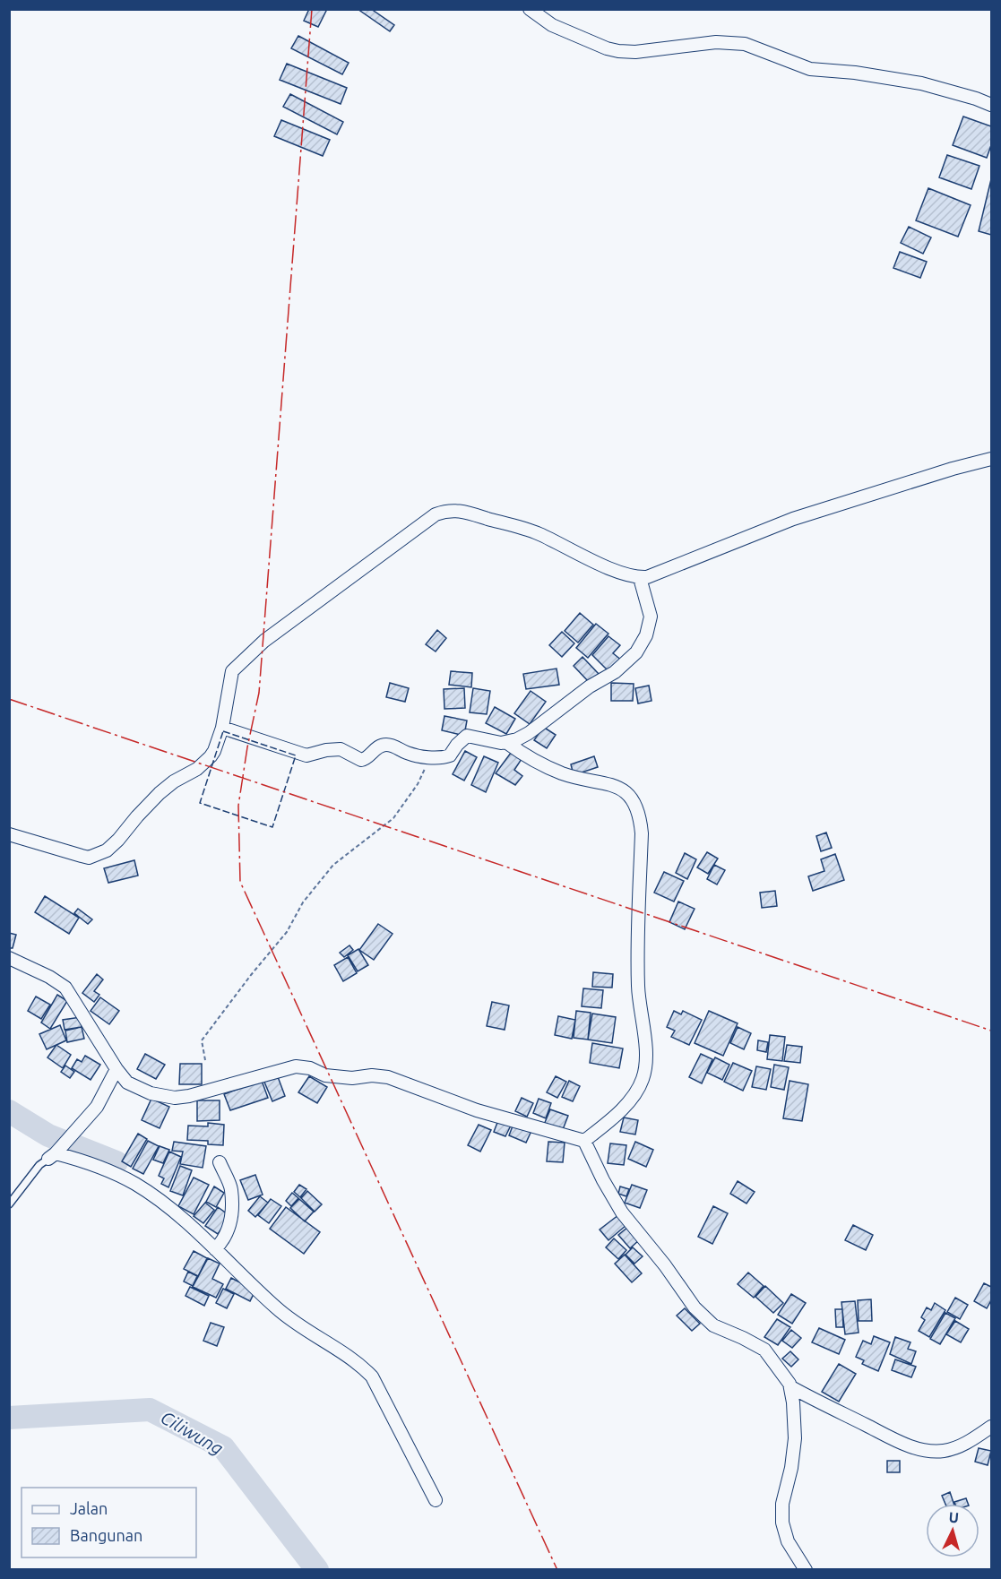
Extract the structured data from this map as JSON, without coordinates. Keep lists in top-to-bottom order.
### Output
{
  "water": ["Ciliwung"],
  "legend": ["Jalan", "Bangunan"],
  "north": "top"
}
